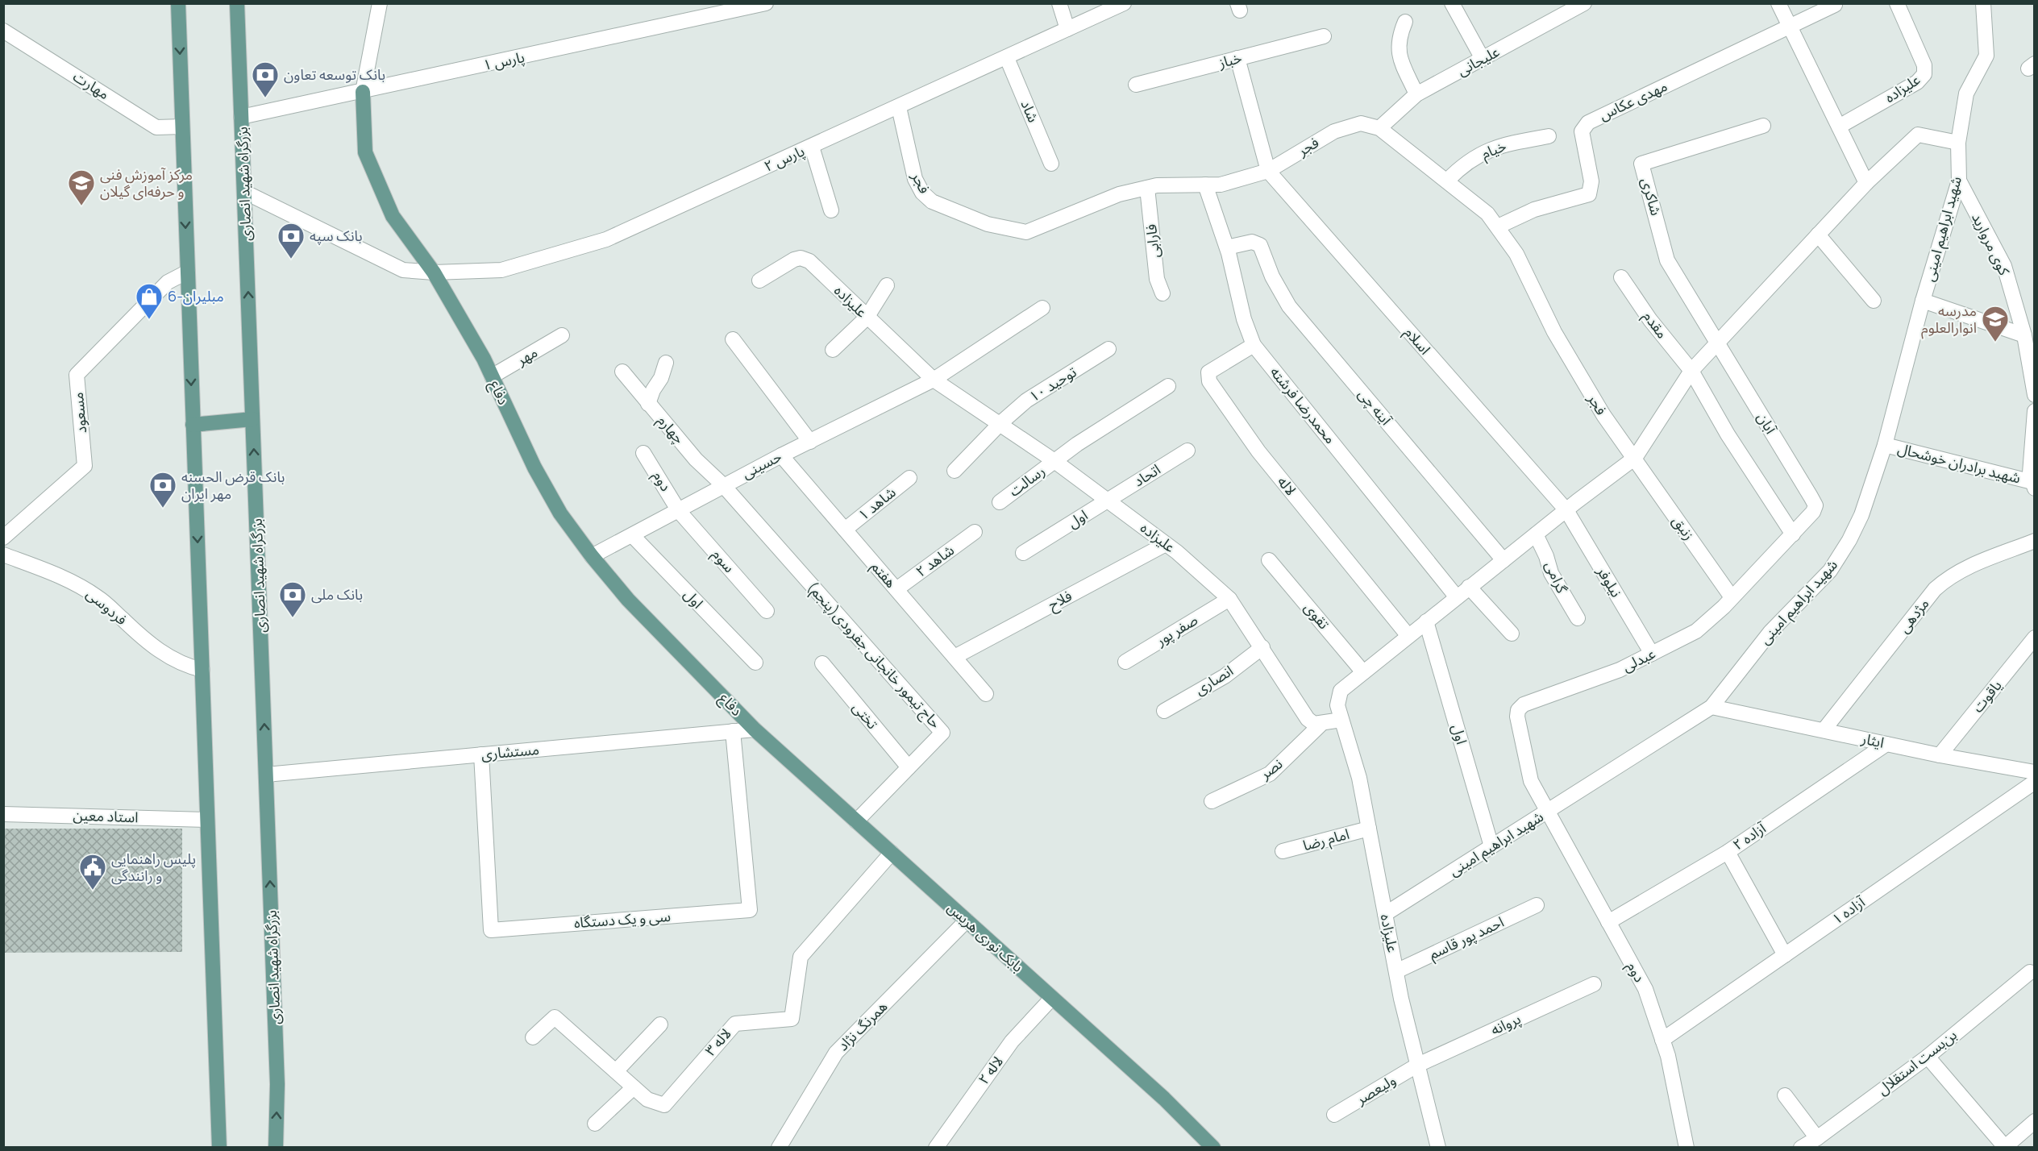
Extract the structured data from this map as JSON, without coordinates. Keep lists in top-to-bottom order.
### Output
{
  "streets": {
    "main road": ["بزرگراه شهید انصاری", "دفاع", "بابک نوری هریس"],
    "street": [
      "خباز",
      "پارس ۱",
      "علیجانی",
      "مهارت",
      "علیزاده",
      "مهدی عکاس",
      "شاد",
      "فجر",
      "خیام",
      "پارس ۲",
      "شاکری",
      "شهید ابراهیم امینی",
      "فارابی",
      "کوی مروارید",
      "مقدم",
      "اسلام",
      "مهر",
      "توحید ۱۰",
      "محمدرضا فرشته",
      "آینه چی",
      "مسعود",
      "آبان",
      "چهارم",
      "شهید برادران خوشحال",
      "حسینی",
      "اتحاد",
      "دوم",
      "رسالت",
      "لاله",
      "شاهد ۱",
      "اول",
      "زنبق",
      "سوم",
      "شاهد ۲",
      "هفتم",
      "گرامی",
      "نیلوفر",
      "فلاح",
      "فردوسی",
      "تقوی",
      "مژدهی",
      "صفر پور",
      "حاج تیمور خانجانی جفرودی(پنجم)",
      "عبدلی",
      "انصاری",
      "یاقوت",
      "تختی",
      "ایثار",
      "مستشاری",
      "نصر",
      "استاد معین",
      "آزاده ۲",
      "امام رضا",
      "آزاده ۱",
      "سی و یک دستگاه",
      "احمد پور قاسم",
      "پروانه",
      "همرنگ نژاد",
      "لاله ۳",
      "بن‌بست استقلال",
      "لاله ۲",
      "ولیعصر"
    ]
  },
  "crossings": [
    ["پارس ۱", "بزرگراه شهید انصاری"],
    ["پارس ۱", "دفاع"],
    ["علیجانی", "فجر"],
    ["علیزاده", "شهید ابراهیم امینی"],
    ["علیزاده", "توحید ۱۰"],
    ["علیزاده", "حسینی"],
    ["علیزاده", "اتحاد"],
    ["علیزاده", "رسالت"],
    ["علیزاده", "اول"],
    ["علیزاده", "فلاح"],
    ["علیزاده", "تقوی"],
    ["علیزاده", "صفر پور"],
    ["علیزاده", "انصاری"],
    ["علیزاده", "نصر"],
    ["علیزاده", "امام رضا"],
    ["علیزاده", "احمد پور قاسم"],
    ["علیزاده", "پروانه"],
    ["علیزاده", "ولیعصر"],
    ["مهدی عکاس", "فجر"],
    ["شاد", "پارس ۲"],
    ["فجر", "خیام"],
    ["فجر", "پارس ۲"],
    ["فجر", "فارابی"],
    ["فجر", "اسلام"],
    ["فجر", "محمدرضا فرشته"],
    ["فجر", "زنبق"],
    ["پارس ۲", "بزرگراه شهید انصاری"],
    ["پارس ۲", "دفاع"],
    ["بزرگراه شهید انصاری", "مستشاری"],
    ["شاکری", "آبان"],
    ["شهید ابراهیم امینی", "کوی مروارید"],
    ["شهید ابراهیم امینی", "شهید برادران خوشحال"],
    ["شهید ابراهیم امینی", "دوم"],
    ["شهید ابراهیم امینی", "اول"],
    ["شهید ابراهیم امینی", "عبدلی"],
    ["شهید ابراهیم امینی", "ایثار"],
    ["مقدم", "عبدلی"],
    ["اسلام", "نیلوفر"],
    ["مهر", "دفاع"],
    ["دفاع", "حسینی"],
    ["دفاع", "مستشاری"],
    ["دفاع", "بابک نوری هریس"],
    ["محمدرضا فرشته", "آینه چی"],
    ["محمدرضا فرشته", "لاله"],
    ["آبان", "عبدلی"],
    ["چهارم", "حسینی"],
    ["چهارم", "حاج تیمور خانجانی جفرودی(پنجم)"],
    ["حسینی", "دوم"],
    ["حسینی", "اول"],
    ["حسینی", "سوم"],
    ["حسینی", "هفتم"],
    ["حسینی", "حاج تیمور خانجانی جفرودی(پنجم)"],
    ["اتحاد", "اول"],
    ["دوم", "سوم"],
    ["دوم", "عبدلی"],
    ["دوم", "آزاده ۲"],
    ["دوم", "آزاده ۱"],
    ["شاهد ۱", "هفتم"],
    ["زنبق", "عبدلی"],
    ["شاهد ۲", "هفتم"],
    ["هفتم", "فلاح"],
    ["نیلوفر", "عبدلی"],
    ["مژدهی", "ایثار"],
    ["حاج تیمور خانجانی جفرودی(پنجم)", "تختی"],
    ["حاج تیمور خانجانی جفرودی(پنجم)", "بابک نوری هریس"],
    ["یاقوت", "ایثار"],
    ["ایثار", "آزاده ۲"],
    ["مستشاری", "سی و یک دستگاه"],
    ["مستشاری", "بابک نوری هریس"],
    ["بابک نوری هریس", "همرنگ نژاد"],
    ["بابک نوری هریس", "لاله ۳"],
    ["بابک نوری هریس", "لاله ۲"],
    ["پروانه", "ولیعصر"]
  ],
  "places": {
    "bank": [
      "بانک توسعه تعاون",
      "بانک سپه",
      "بانک قرض الحسنه مهر ایران",
      "بانک ملی"
    ],
    "school or university": ["مرکز آموزش فنی و حرفه‌ای گیلان", "مدرسه انوارالعلوم"],
    "shop": ["مبلیران-6"],
    "public building": ["پلیس راهنمایی و رانندگی"]
  }
}
